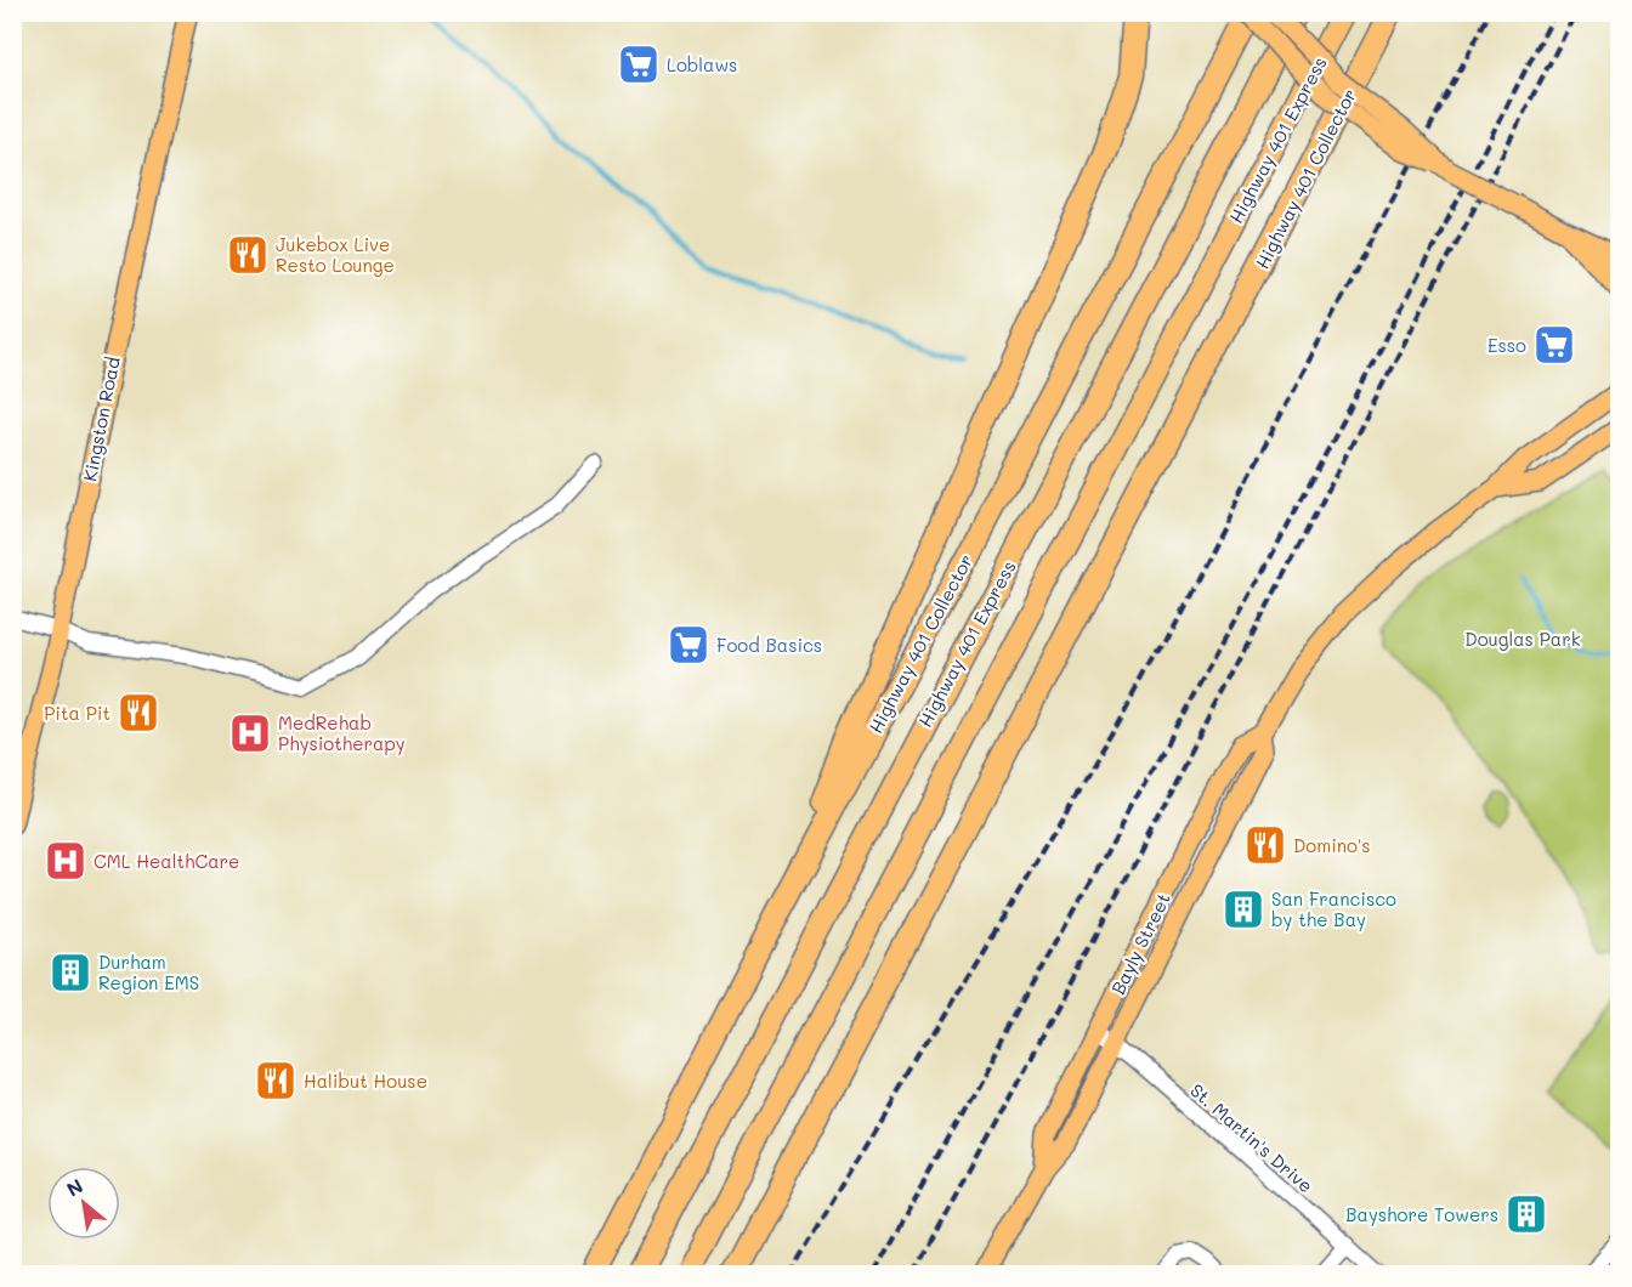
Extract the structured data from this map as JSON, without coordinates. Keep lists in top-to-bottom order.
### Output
{
  "streets": {
    "highway": ["Highway 401 Express", "Highway 401 Collector"],
    "main road": ["Kingston Road", "Bayly Street"],
    "street": ["St. Martin's Drive"]
  },
  "crossings": [
    ["Bayly Street", "St. Martin's Drive"]
  ],
  "parks": ["Douglas Park"],
  "places": {
    "supermarket": ["Loblaws", "Esso", "Food Basics"],
    "restaurant": [
      "Jukebox Live Resto Lounge",
      "Pita Pit",
      "Domino's",
      "Halibut House"
    ],
    "hospital": ["MedRehab Physiotherapy", "CML HealthCare"],
    "building": ["San Francisco by the Bay", "Durham Region EMS", "Bayshore Towers"]
  },
  "north": "top left"
}
